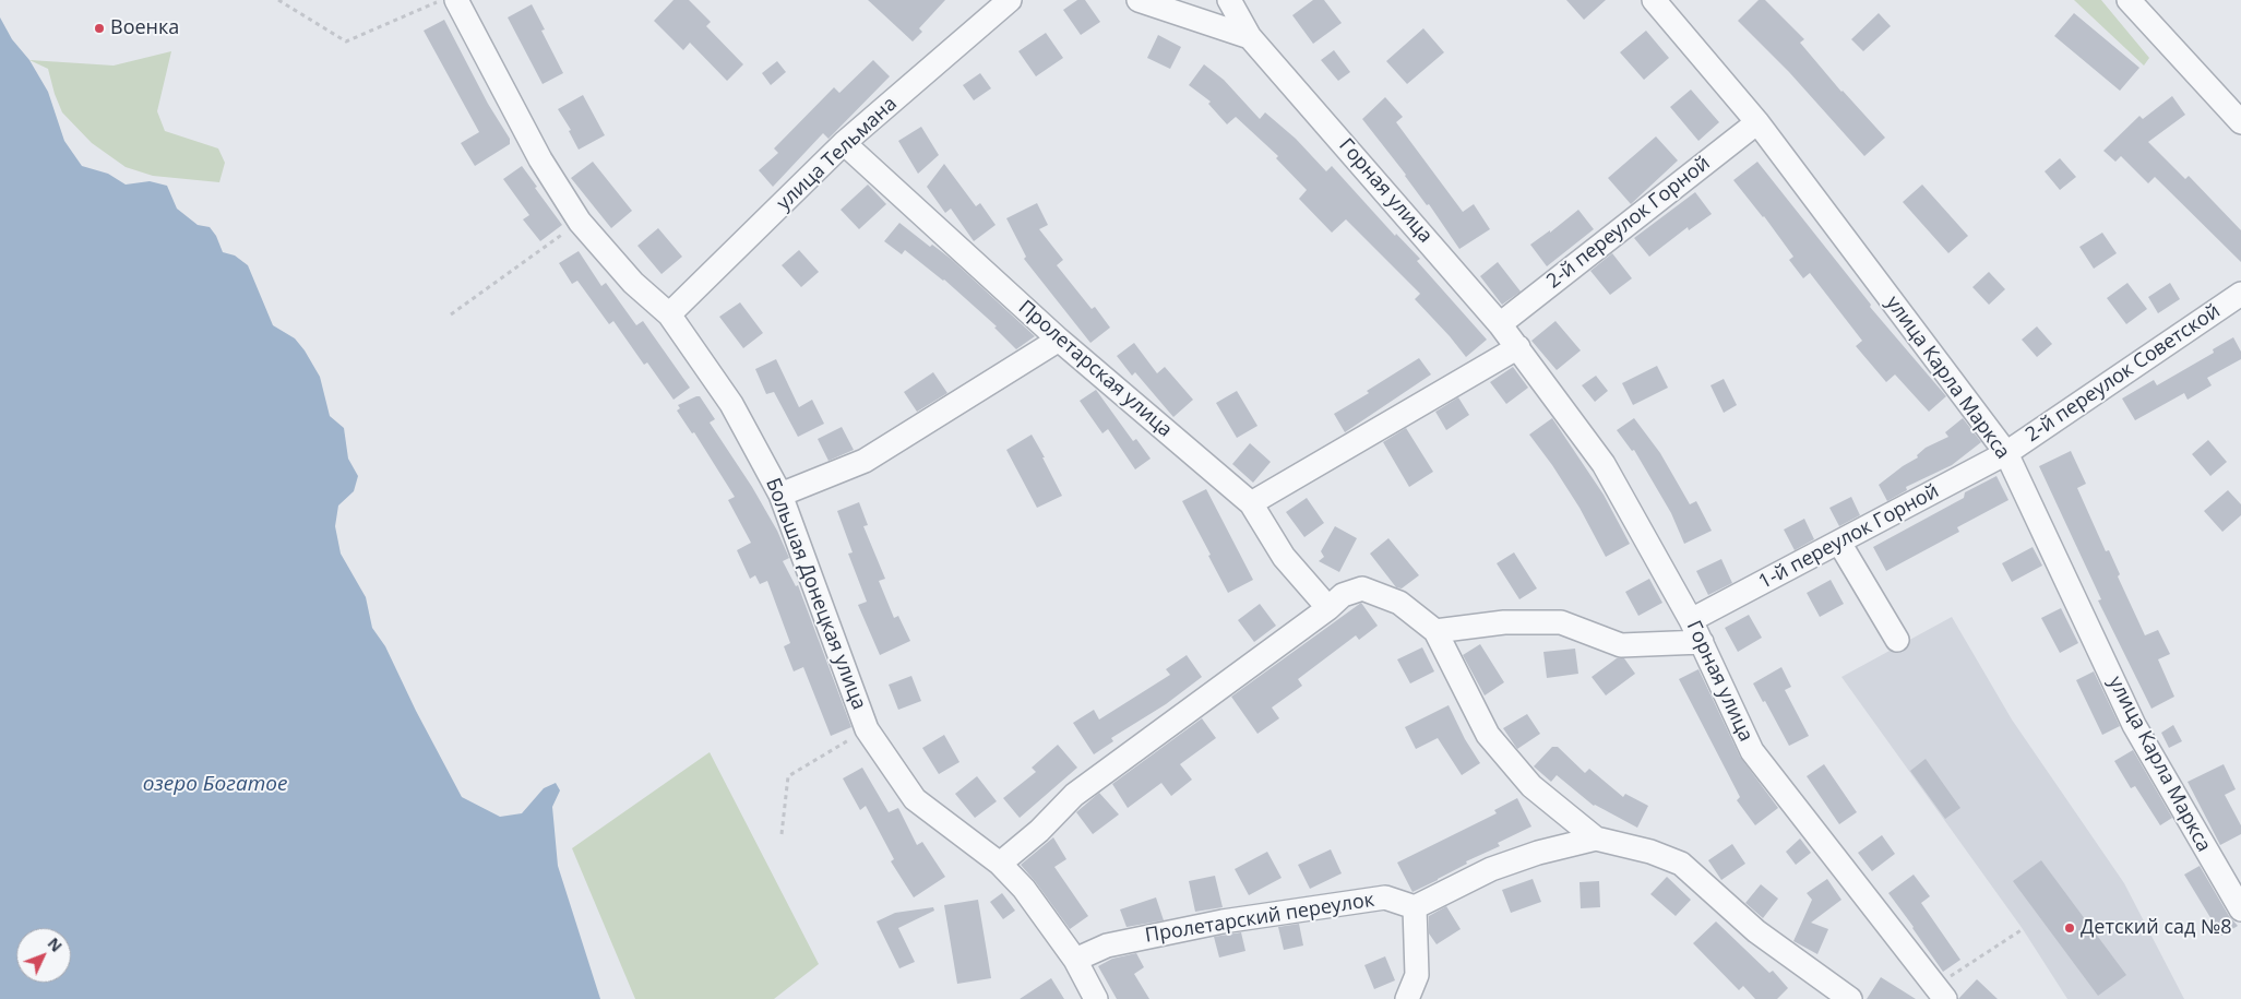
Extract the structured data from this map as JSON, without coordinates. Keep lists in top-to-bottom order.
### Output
{
  "streets": {
    "street": [
      "улица Тельмана",
      "Горная улица",
      "2-й переулок Горной",
      "Пролетарская улица",
      "2-й переулок Советской",
      "улица Карла Маркса",
      "1-й переулок Горной",
      "Большая Донецкая улица",
      "Пролетарский переулок"
    ]
  },
  "crossings": [
    ["улица Тельмана", "Пролетарская улица"],
    ["улица Тельмана", "Большая Донецкая улица"],
    ["Горная улица", "2-й переулок Горной"],
    ["Горная улица", "1-й переулок Горной"],
    ["2-й переулок Горной", "улица Карла Маркса"],
    ["2-й переулок Советской", "улица Карла Маркса"],
    ["2-й переулок Советской", "1-й переулок Горной"],
    ["улица Карла Маркса", "1-й переулок Горной"],
    ["Большая Донецкая улица", "Пролетарский переулок"]
  ],
  "water": ["озеро Богатое"],
  "places": ["Военка", "Детский сад №8"],
  "north": "top right"
}
